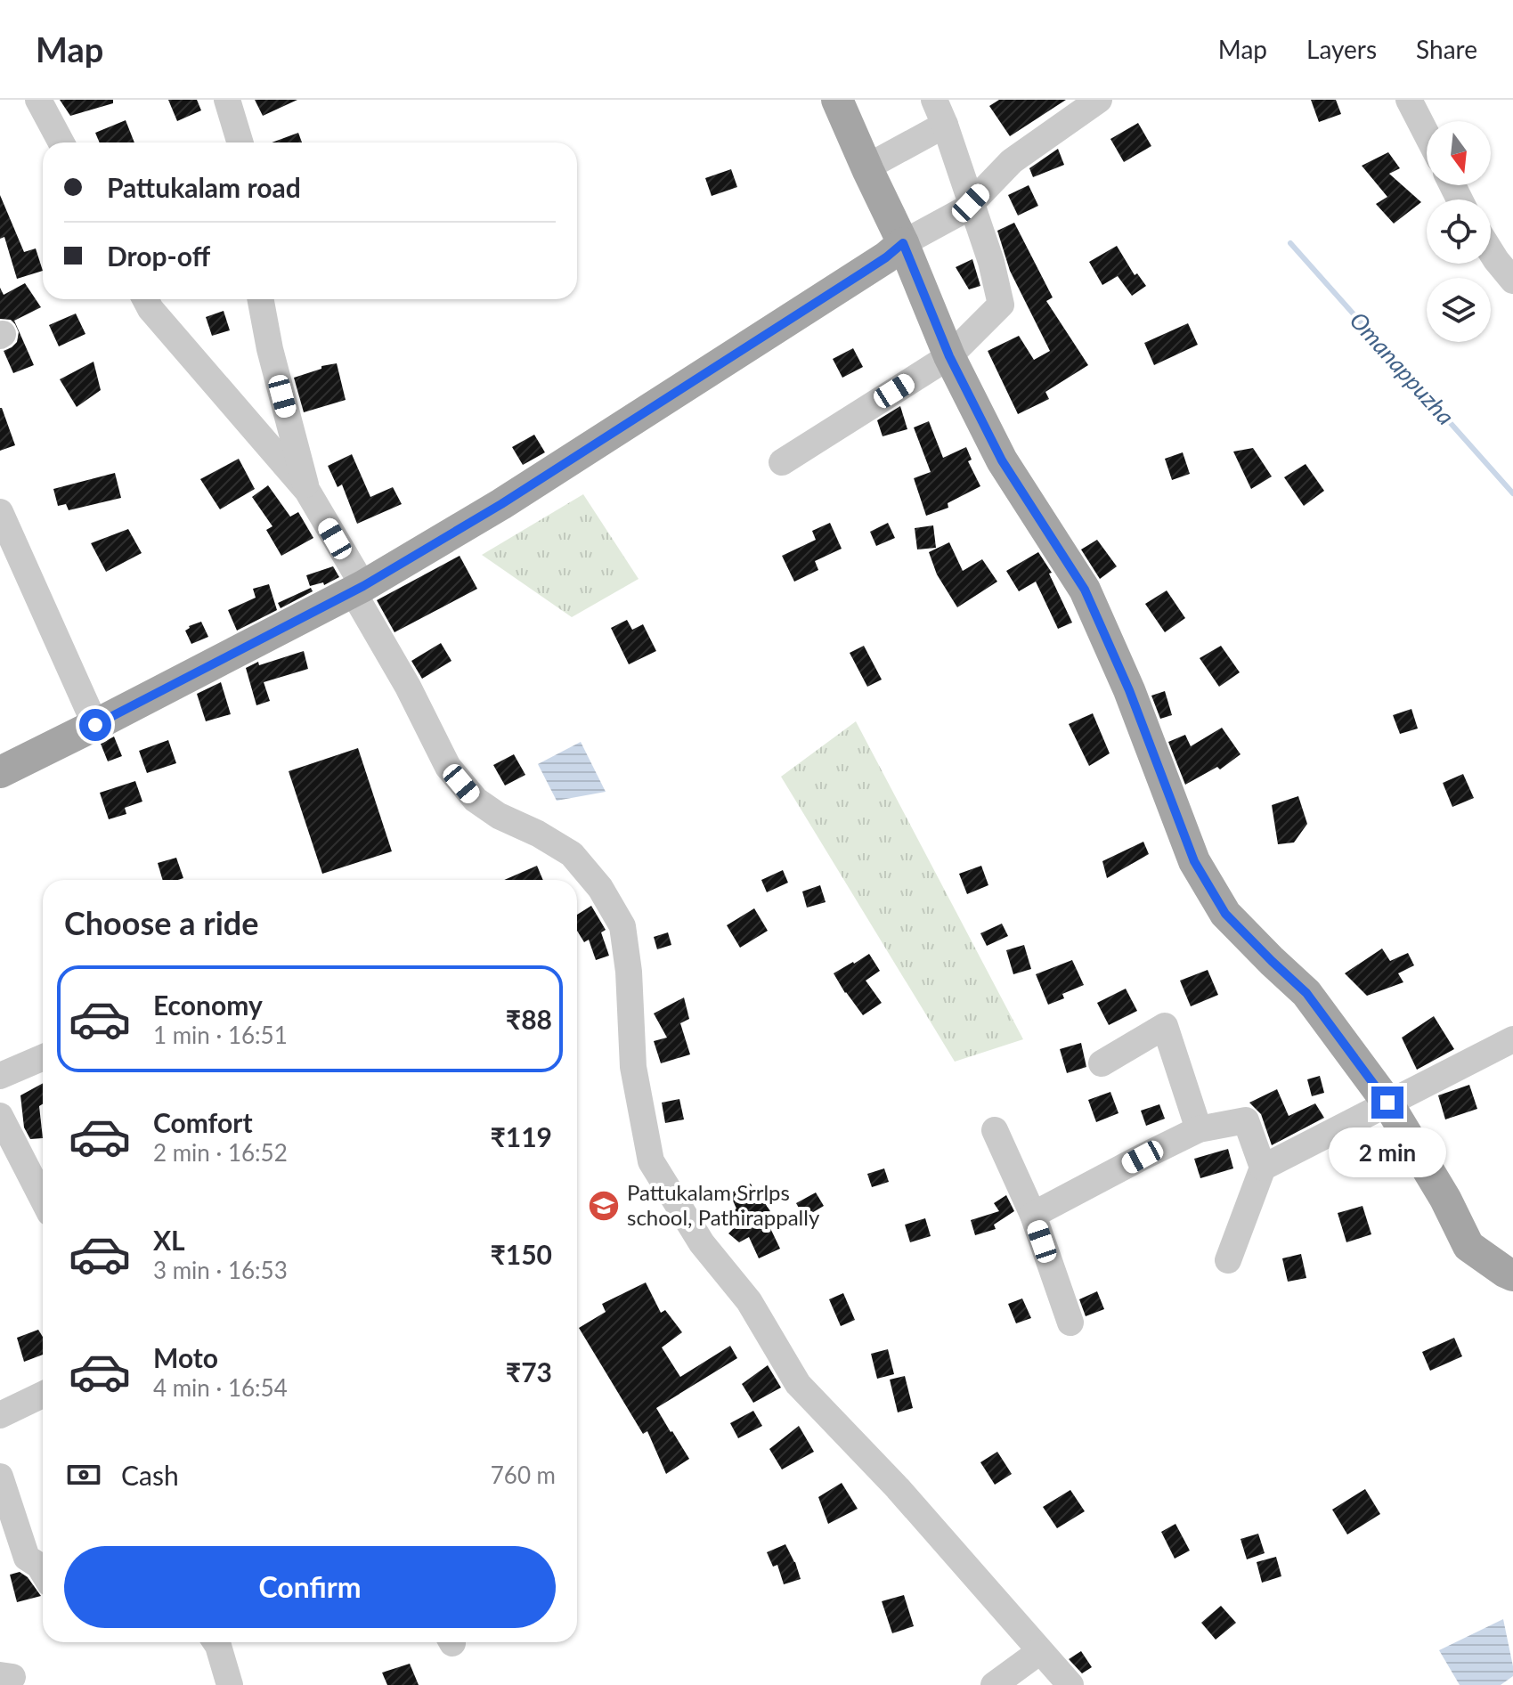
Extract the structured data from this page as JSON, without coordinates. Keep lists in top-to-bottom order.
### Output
{
  "water": ["Omanappuzha"],
  "places": {
    "school or university": ["Pattukalam Srrlps school, Pathirappally"]
  },
  "north": "bottom",
  "page": {
    "header": "Map",
    "nav": ["Map", "Layers", "Share"],
    "banner": ["Pattukalam road", "Drop-off"],
    "heading": "Choose a ride",
    "list": [
      {
        "name": "Economy",
        "note": "1 min · 16:51",
        "value": "₹88"
      },
      {
        "name": "Comfort",
        "note": "2 min · 16:52",
        "value": "₹119"
      },
      {
        "name": "XL",
        "note": "3 min · 16:53",
        "value": "₹150"
      },
      {
        "name": "Moto",
        "note": "4 min · 16:54",
        "value": "₹73"
      }
    ],
    "bubble": "2 min",
    "pay": ["Cash", "760 m"],
    "buttons": "Confirm"
  }
}
